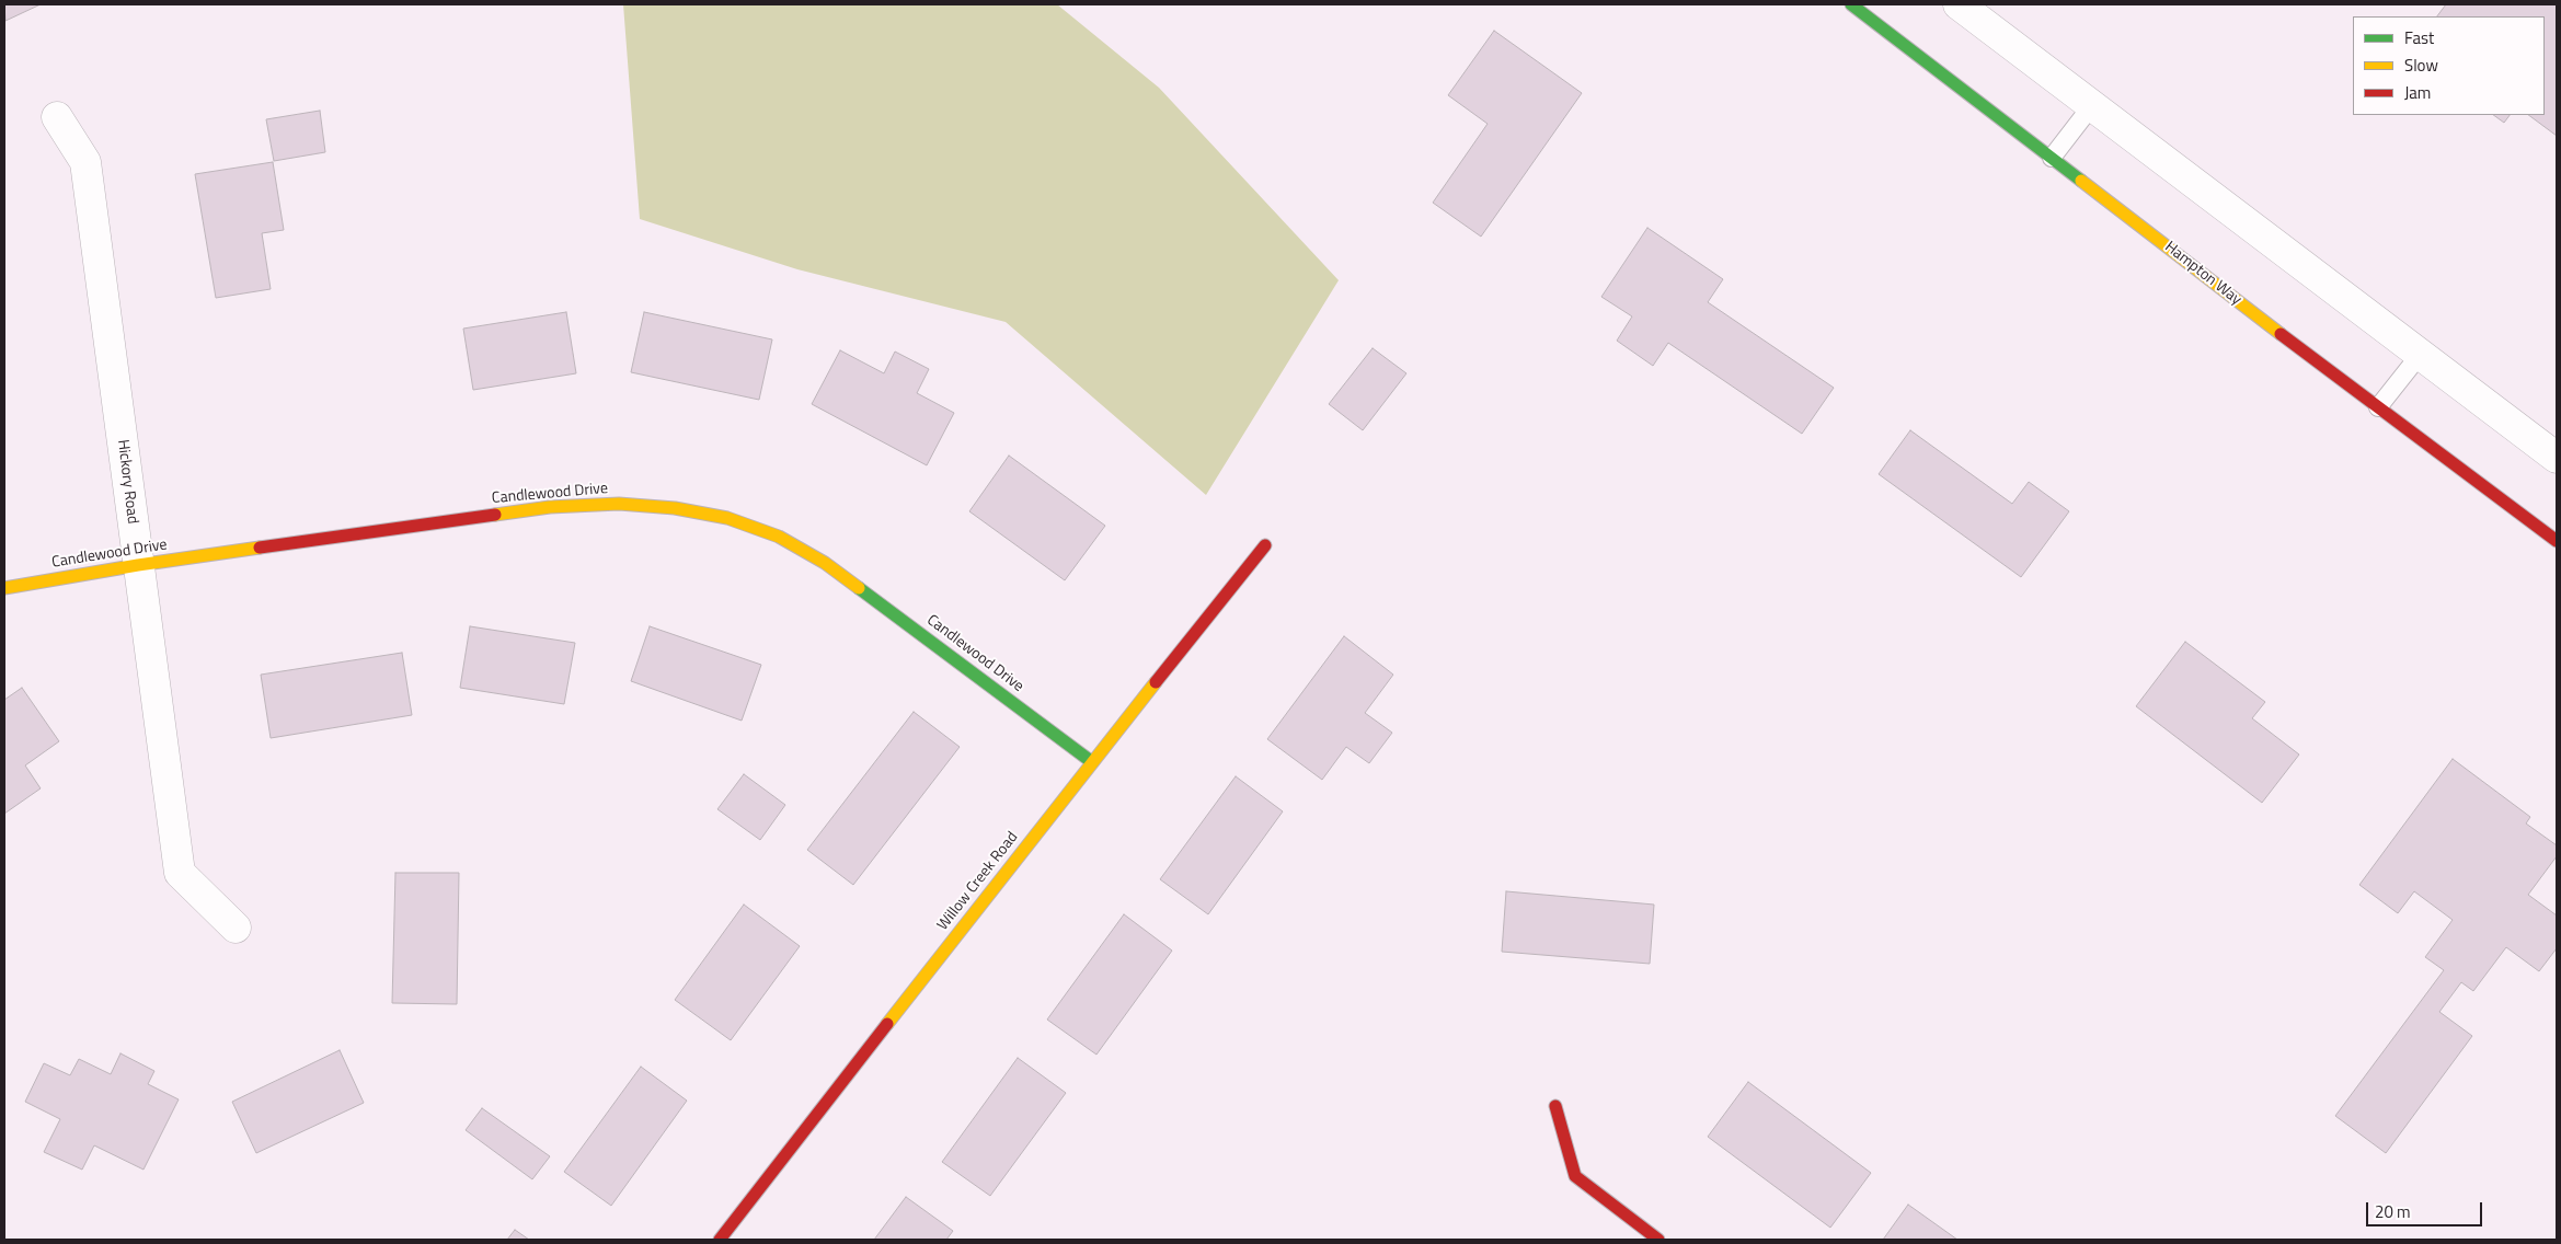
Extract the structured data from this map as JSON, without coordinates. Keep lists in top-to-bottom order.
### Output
{
  "streets": {
    "street": [
      "Hampton Way",
      "Hickory Road",
      "Candlewood Drive",
      "Willow Creek Road"
    ]
  },
  "crossings": [
    ["Hickory Road", "Candlewood Drive"],
    ["Candlewood Drive", "Willow Creek Road"]
  ],
  "legend": ["Fast", "Slow", "Jam"],
  "scale_bar": "20 m"
}
